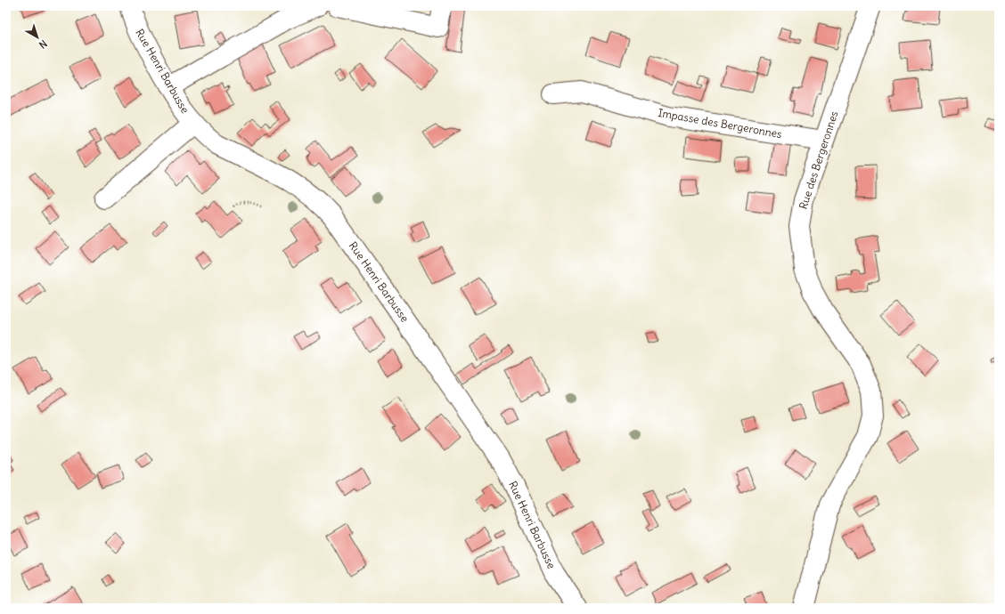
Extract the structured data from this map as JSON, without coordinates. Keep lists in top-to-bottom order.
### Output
{
  "streets": {
    "street": ["Rue Henri Barbusse", "Impasse des Bergeronnes", "Rue des Bergeronnes"]
  },
  "crossings": [
    ["Impasse des Bergeronnes", "Rue des Bergeronnes"]
  ],
  "north": "bottom right"
}
